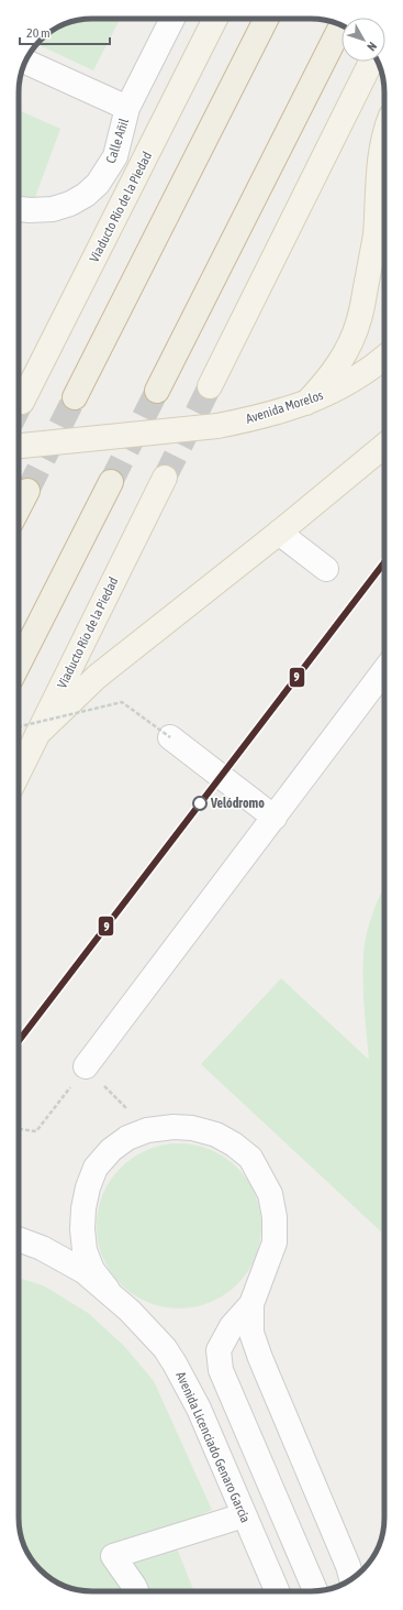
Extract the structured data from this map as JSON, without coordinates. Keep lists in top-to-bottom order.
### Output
{
  "streets": {
    "main road": ["Viaducto Río de la Piedad", "Avenida Morelos"],
    "street": ["Calle Añil", "Avenida Licenciado Genaro García"]
  },
  "places": ["Velódromo"],
  "lines": ["transit line 9"],
  "scale_bar": "20 m",
  "north": "bottom right"
}
